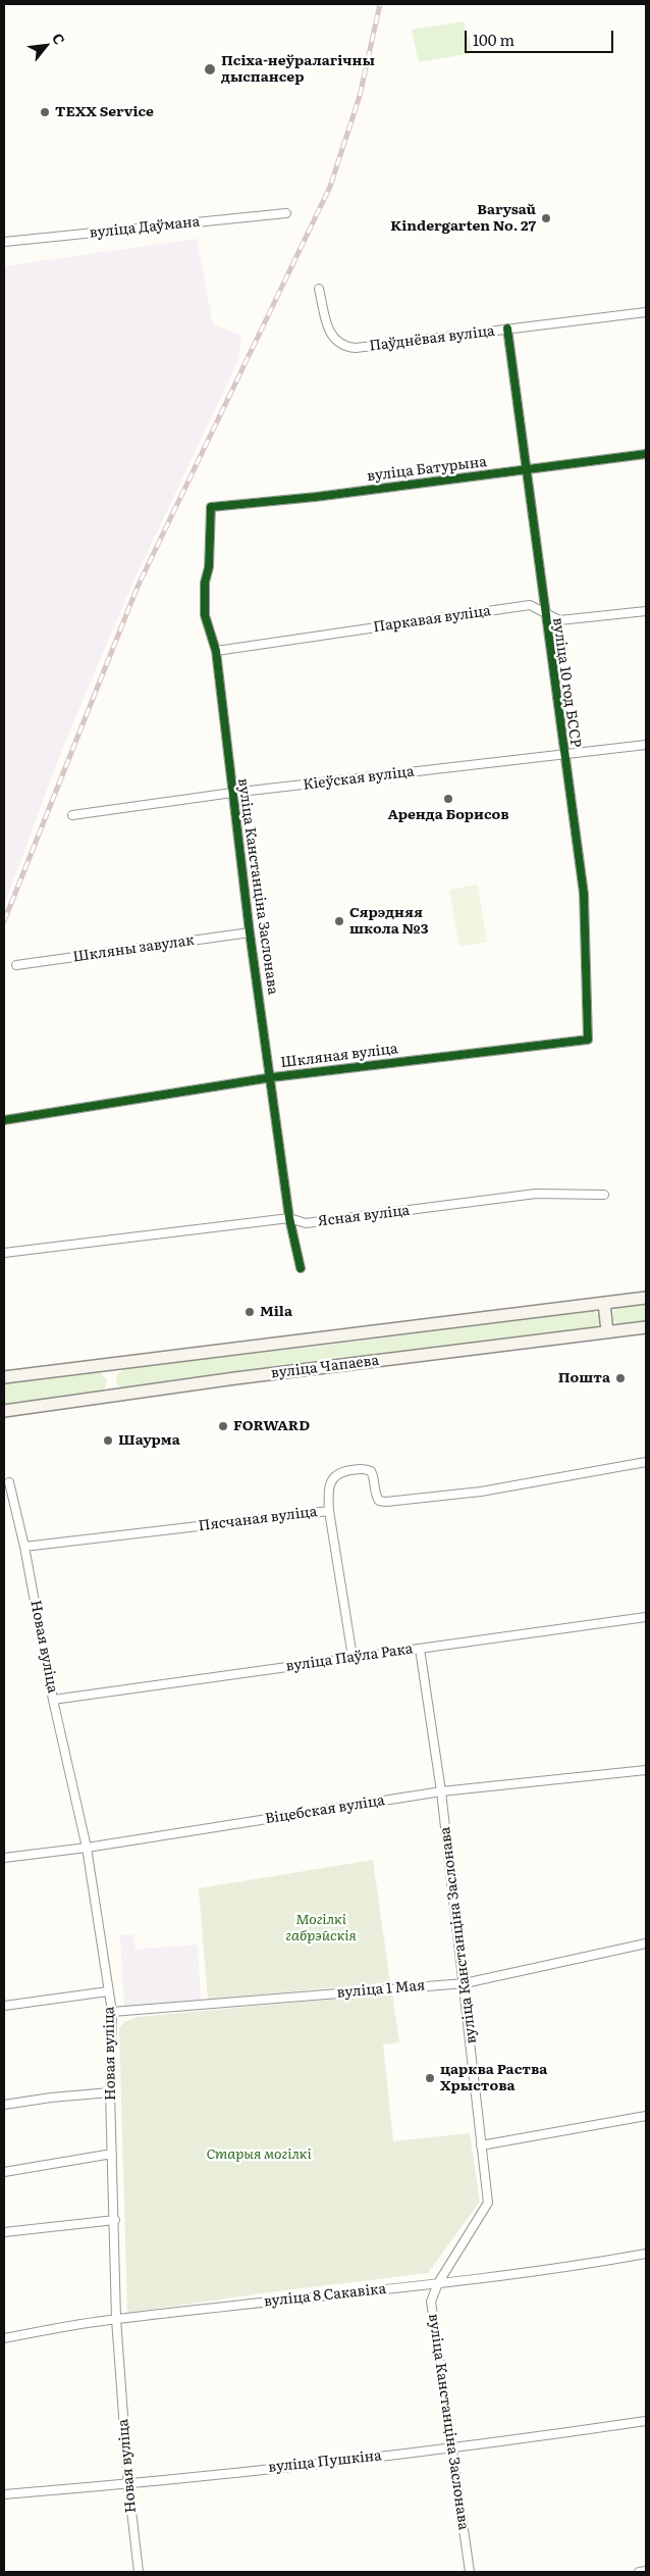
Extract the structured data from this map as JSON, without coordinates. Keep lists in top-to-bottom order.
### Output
{
  "streets": {
    "main road": ["вуліца Чапаева"],
    "street": [
      "вуліца Даўмана",
      "Паўднёвая вуліца",
      "вуліца Батурына",
      "Паркавая вуліца",
      "вуліца 10 год БССР",
      "Кіеўская вуліца",
      "вуліца Канстанціна Заслонава",
      "Шкляны завулак",
      "Шкляная вуліца",
      "Ясная вуліца",
      "Пясчаная вуліца",
      "Новая вуліца",
      "вуліца Паўла Рака",
      "Віцебская вуліца",
      "вуліца 1 Мая",
      "вуліца 8 Сакавіка",
      "вуліца Пушкіна"
    ]
  },
  "crossings": [
    ["Паўднёвая вуліца", "вуліца 10 год БССР"],
    ["вуліца Батурына", "вуліца 10 год БССР"],
    ["вуліца Батурына", "вуліца Канстанціна Заслонава"],
    ["Паркавая вуліца", "вуліца 10 год БССР"],
    ["Паркавая вуліца", "вуліца Канстанціна Заслонава"],
    ["вуліца 10 год БССР", "Кіеўская вуліца"],
    ["вуліца 10 год БССР", "Шкляная вуліца"],
    ["Кіеўская вуліца", "вуліца Канстанціна Заслонава"],
    ["вуліца Канстанціна Заслонава", "Шкляны завулак"],
    ["вуліца Канстанціна Заслонава", "Шкляная вуліца"],
    ["вуліца Канстанціна Заслонава", "Ясная вуліца"],
    ["вуліца Канстанціна Заслонава", "вуліца Паўла Рака"],
    ["вуліца Канстанціна Заслонава", "Віцебская вуліца"],
    ["вуліца Канстанціна Заслонава", "вуліца 1 Мая"],
    ["вуліца Канстанціна Заслонава", "вуліца 8 Сакавіка"],
    ["вуліца Канстанціна Заслонава", "вуліца Пушкіна"],
    ["Пясчаная вуліца", "Новая вуліца"],
    ["Новая вуліца", "вуліца Паўла Рака"],
    ["Новая вуліца", "Віцебская вуліца"],
    ["Новая вуліца", "вуліца 1 Мая"],
    ["Новая вуліца", "вуліца 8 Сакавіка"],
    ["Новая вуліца", "вуліца Пушкіна"]
  ],
  "parks": ["Могілкі габрэйскія", "Старыя могілкі"],
  "places": [
    "Псіха-неўралагічны дыспансер",
    "TEXX Service",
    "Barysaŭ Kindergarten No. 27",
    "Аренда Борисов",
    "Сярэдняя школа №3",
    "Mila",
    "Пошта",
    "FORWARD",
    "Шаурма",
    "царква Раства Хрыстова"
  ],
  "scale_bar": "100 m",
  "north": "top right"
}
